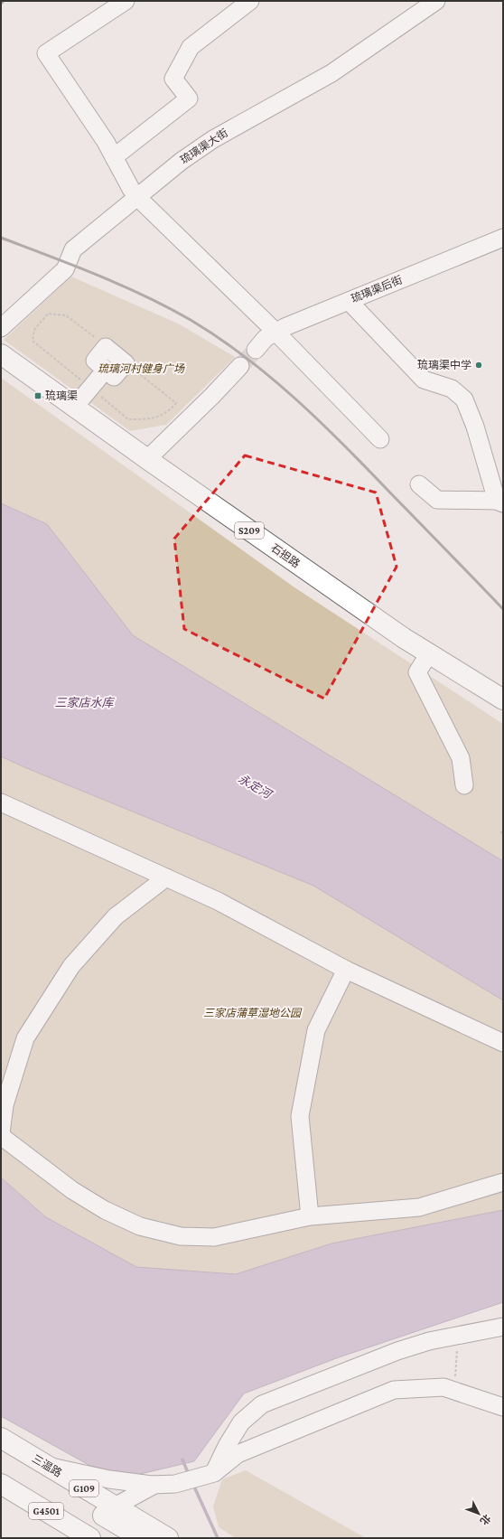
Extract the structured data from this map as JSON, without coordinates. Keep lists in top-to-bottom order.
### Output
{
  "streets": {
    "main road": [
      "S209",
      "石担路",
      "三温路",
      "G109",
      "G4501"
    ],
    "street": ["琉璃渠大街", "琉璃渠后街"]
  },
  "water": ["三家店水库", "永定河"],
  "parks": ["琉璃河村健身广场", "三家店蒲草湿地公园"],
  "places": {
    "other": ["琉璃渠中学"],
    "transit": ["琉璃渠"]
  },
  "north": "bottom right"
}
